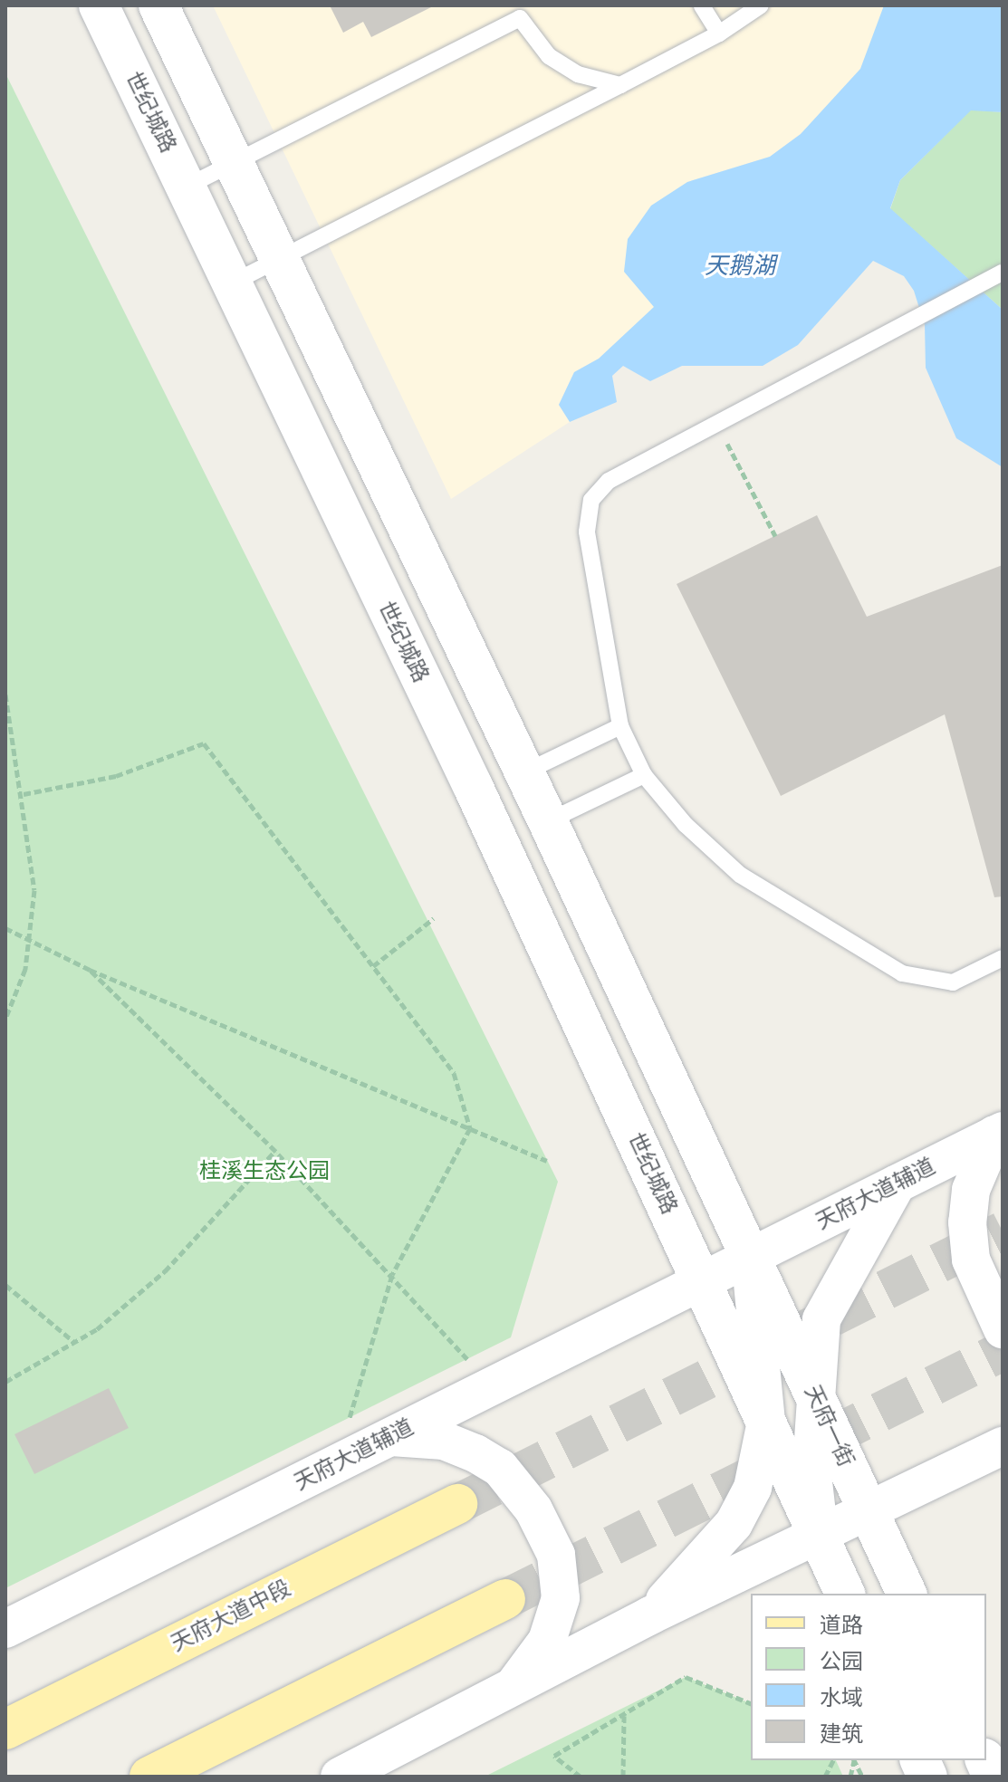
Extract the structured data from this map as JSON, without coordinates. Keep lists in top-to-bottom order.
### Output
{
  "streets": {
    "main road": ["世纪城路", "天府一街", "天府大道中段"],
    "street": ["天府大道辅道"]
  },
  "crossings": [
    ["世纪城路", "天府大道辅道"],
    ["天府大道辅道", "天府一街"]
  ],
  "water": ["天鹅湖"],
  "parks": ["桂溪生态公园"],
  "legend": [
    "道路",
    "公园",
    "水域",
    "建筑"
  ]
}
